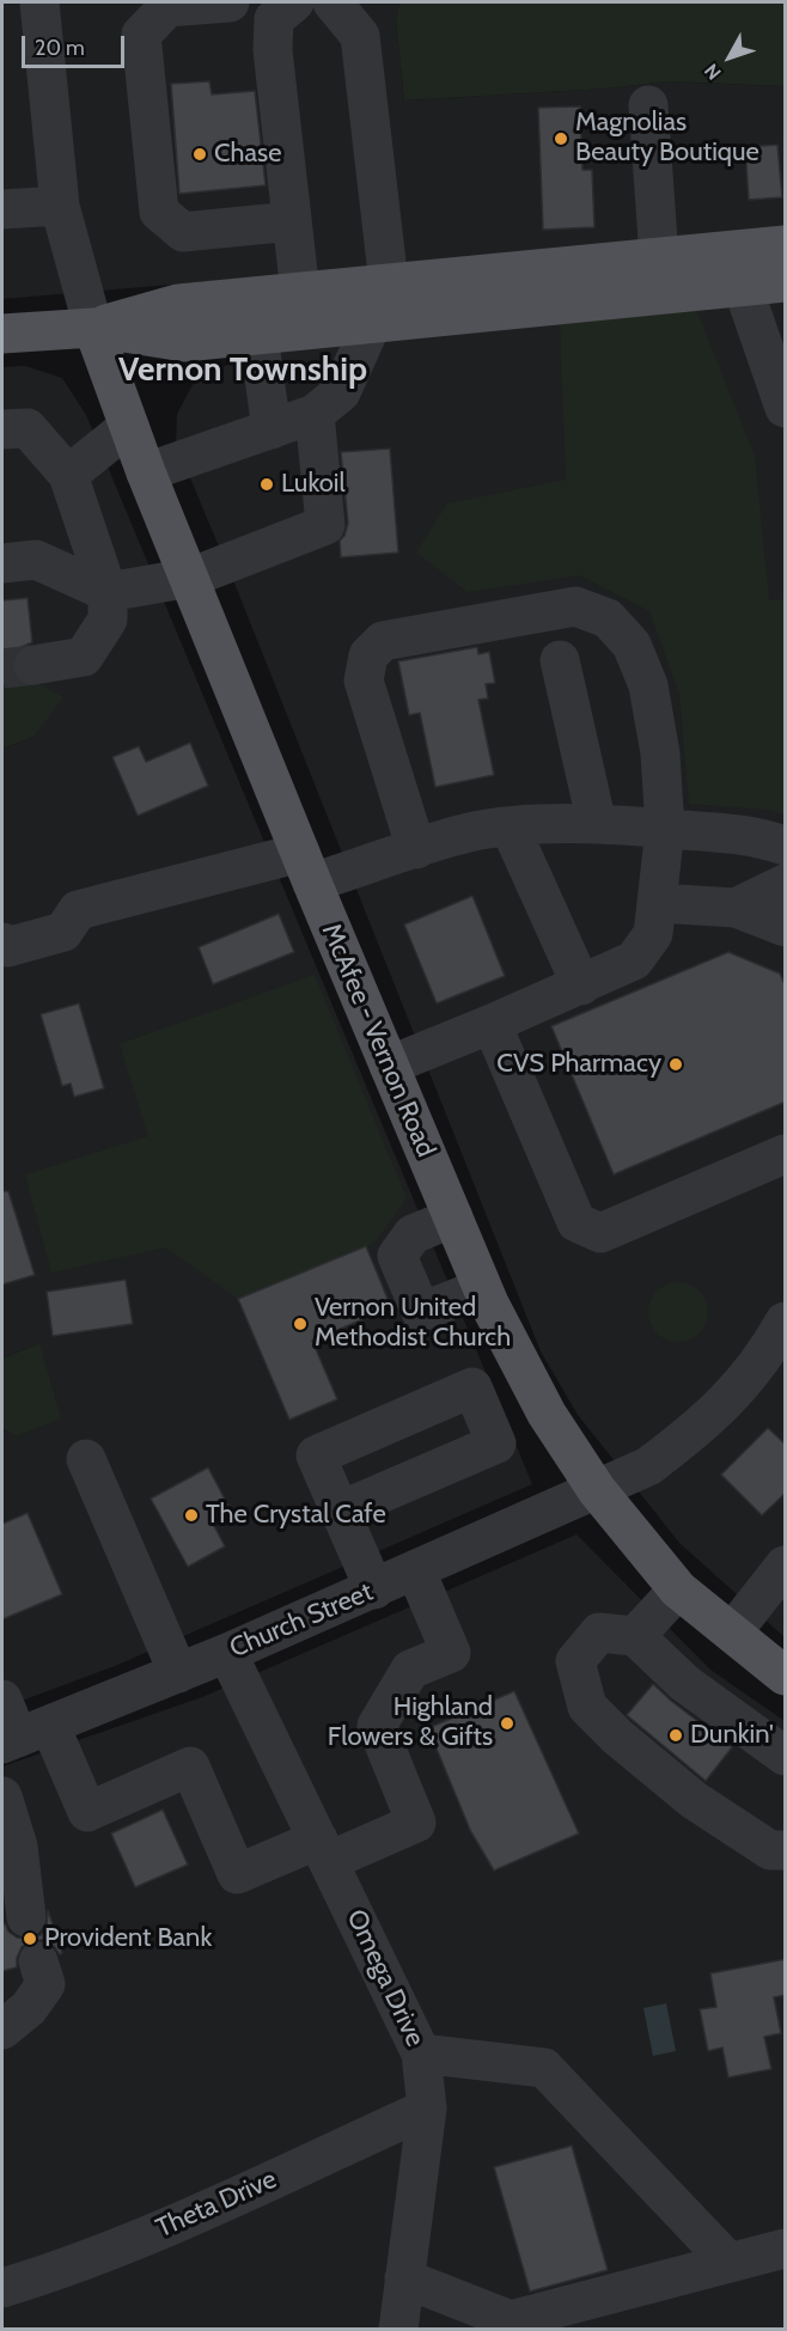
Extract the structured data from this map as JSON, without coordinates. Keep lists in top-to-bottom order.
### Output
{
  "streets": {
    "main road": ["McAfee - Vernon Road"],
    "street": ["Church Street", "Omega Drive", "Theta Drive"]
  },
  "crossings": [
    ["McAfee - Vernon Road", "Church Street"],
    ["Church Street", "Omega Drive"],
    ["Omega Drive", "Theta Drive"]
  ],
  "districts": ["Vernon Township"],
  "places": [
    "Magnolias Beauty Boutique",
    "Chase",
    "Lukoil",
    "CVS Pharmacy",
    "Vernon United Methodist Church",
    "The Crystal Cafe",
    "Highland Flowers & Gifts",
    "Dunkin'",
    "Provident Bank"
  ],
  "scale_bar": "20 m",
  "north": "bottom left"
}
